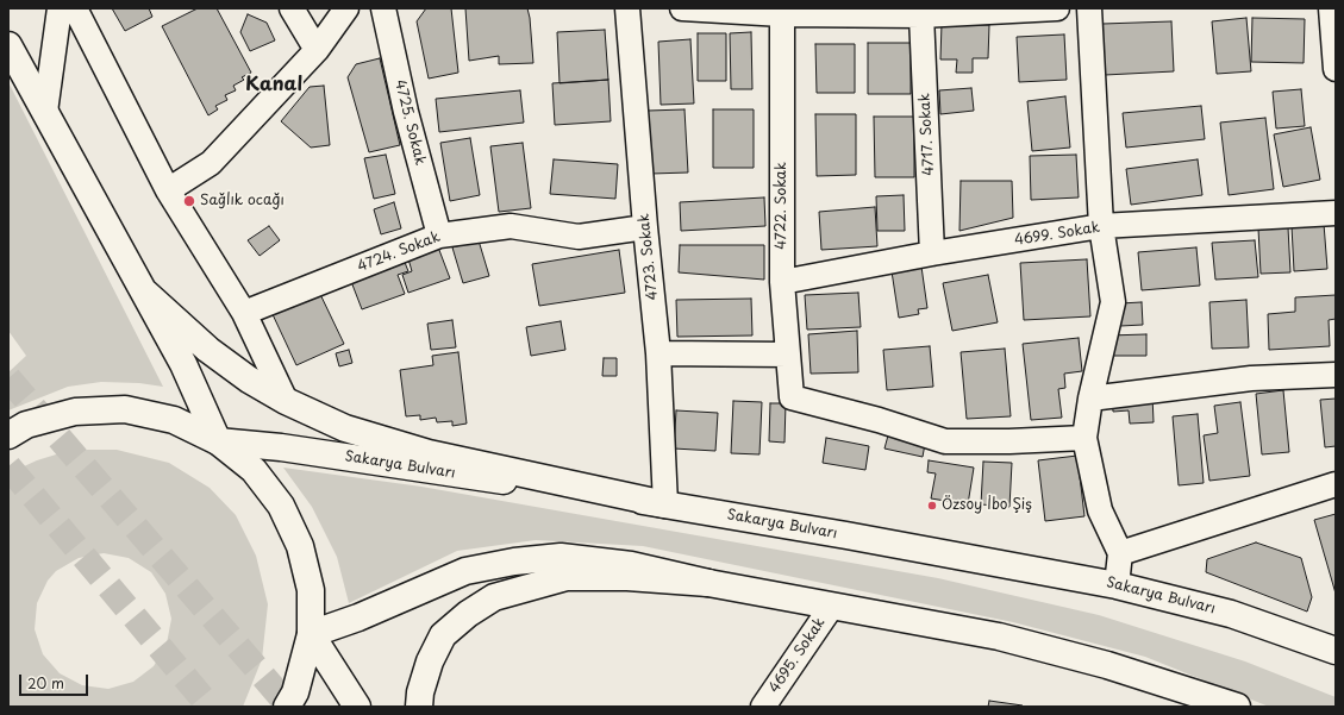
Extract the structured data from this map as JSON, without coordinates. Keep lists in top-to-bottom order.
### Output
{
  "streets": {
    "main road": ["Sakarya Bulvarı"],
    "street": [
      "4725. Sokak",
      "4717. Sokak",
      "4722. Sokak",
      "4699. Sokak",
      "4724. Sokak",
      "4723. Sokak",
      "4695. Sokak"
    ]
  },
  "crossings": [
    ["4725. Sokak", "4724. Sokak"],
    ["4717. Sokak", "4699. Sokak"],
    ["4722. Sokak", "4699. Sokak"],
    ["4724. Sokak", "4723. Sokak"],
    ["4723. Sokak", "Sakarya Bulvarı"]
  ],
  "districts": ["Kanal"],
  "places": ["Sağlık ocağı", "Özsoy İbo Şiş"],
  "scale_bar": "20 m"
}
